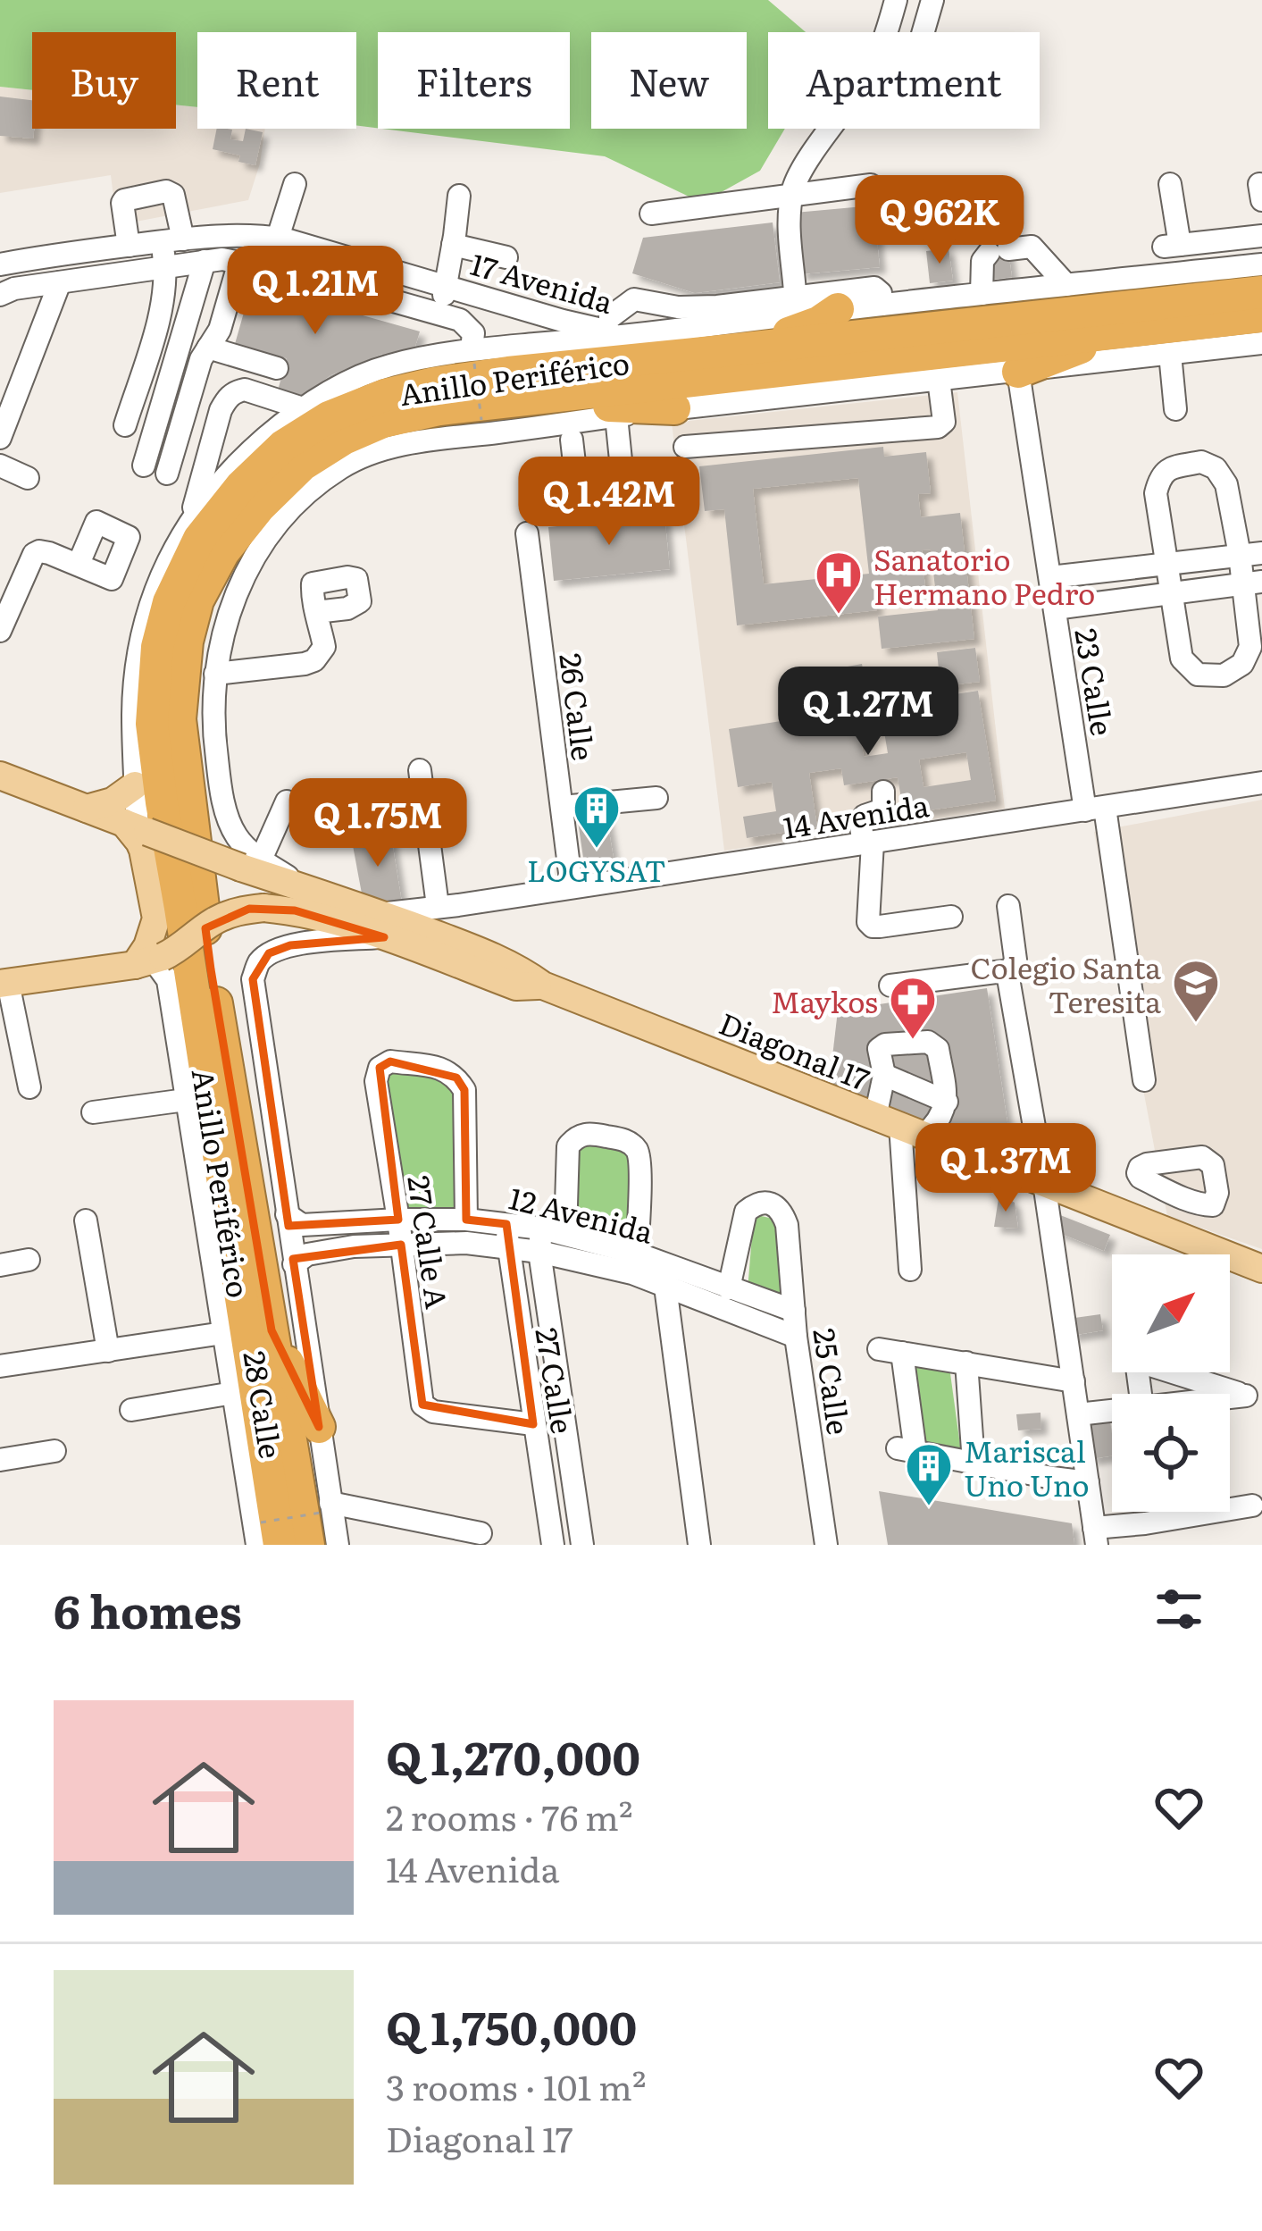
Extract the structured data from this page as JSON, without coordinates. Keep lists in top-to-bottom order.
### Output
{
  "streets": {
    "highway": ["Anillo Periférico"],
    "main road": ["Diagonal 17"],
    "street": [
      "17 Avenida",
      "23 Calle",
      "26 Calle",
      "14 Avenida",
      "12 Avenida",
      "27 Calle A",
      "27 Calle",
      "25 Calle",
      "28 Calle"
    ]
  },
  "crossings": [
    ["17 Avenida", "Anillo Periférico"],
    ["Anillo Periférico", "Diagonal 17"],
    ["Anillo Periférico", "28 Calle"],
    ["23 Calle", "14 Avenida"],
    ["26 Calle", "14 Avenida"],
    ["14 Avenida", "Diagonal 17"],
    ["14 Avenida", "28 Calle"],
    ["Diagonal 17", "28 Calle"],
    ["12 Avenida", "27 Calle A"],
    ["12 Avenida", "27 Calle"],
    ["12 Avenida", "25 Calle"],
    ["12 Avenida", "28 Calle"],
    ["27 Calle A", "27 Calle"]
  ],
  "places": {
    "hospital": ["Sanatorio Hermano Pedro"],
    "building": ["LOGYSAT", "Mariscal Uno Uno"],
    "school or university": ["Colegio Santa Teresita"],
    "pharmacy": ["Maykos"]
  },
  "north": "top right",
  "page": {
    "chip": [
      "Buy",
      "Rent",
      "Filters",
      "New",
      "Apartment"
    ],
    "price": [
      "Q 962K",
      "Q 1.21M",
      "Q 1.42M",
      "Q 1.27M",
      "Q 1.75M",
      "Q 1.37M"
    ],
    "heading": "6 homes",
    "list": [
      {
        "name": "Q 1,270,000",
        "note": "2 rooms · 76 m² · 14 Avenida"
      },
      {
        "name": "Q 1,750,000",
        "note": "3 rooms · 101 m² · Diagonal 17"
      }
    ]
  }
}
